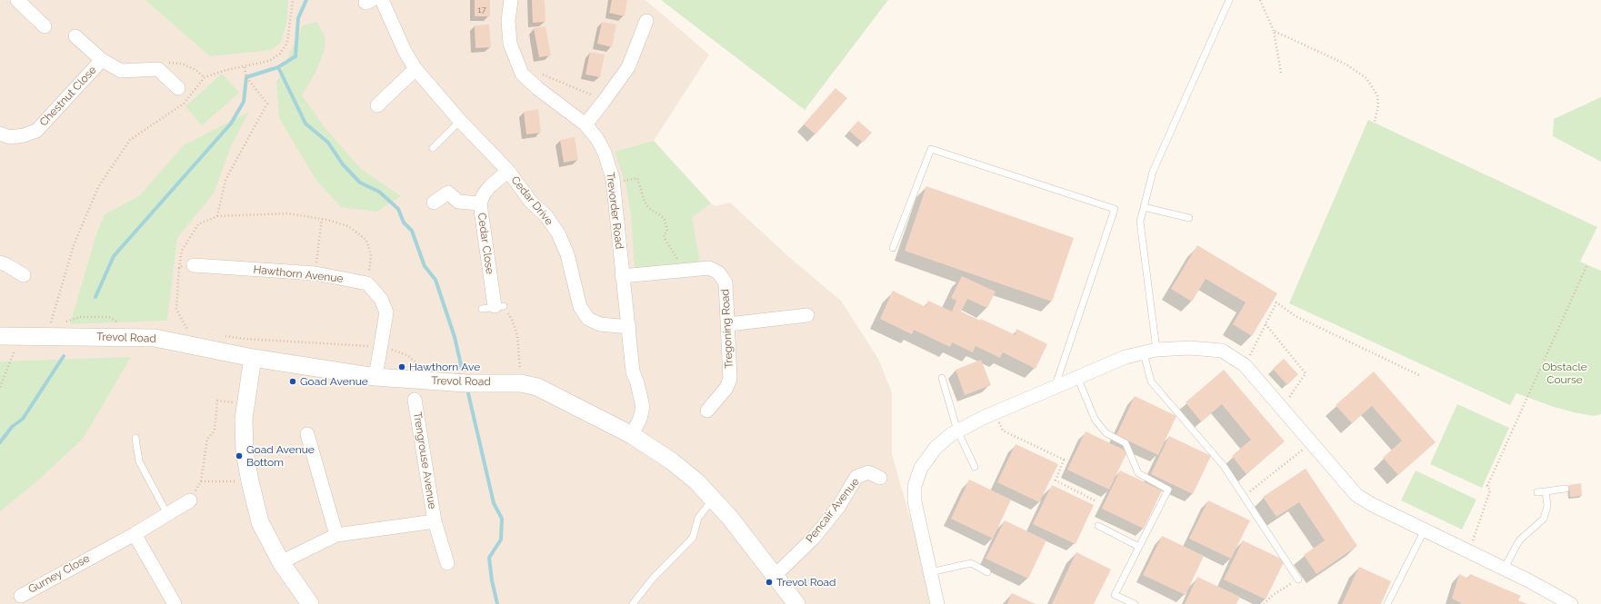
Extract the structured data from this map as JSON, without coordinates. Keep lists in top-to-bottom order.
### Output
{
  "streets": {
    "street": [
      "Chestnut Close",
      "Cedar Drive",
      "Trevorder Road",
      "Cedar Close",
      "Hawthorn Avenue",
      "Tregoning Road",
      "Trevol Road",
      "Trengrouse Avenue",
      "Pencair Avenue",
      "Gurney Close"
    ]
  },
  "crossings": [
    ["Cedar Drive", "Trevorder Road"],
    ["Cedar Drive", "Cedar Close"],
    ["Trevorder Road", "Tregoning Road"],
    ["Trevorder Road", "Trevol Road"],
    ["Trevol Road", "Pencair Avenue"]
  ],
  "parks": ["Obstacle Course"],
  "places": [
    "Hawthorn Ave",
    "Goad Avenue",
    "Goad Avenue Bottom",
    "Trevol Road"
  ],
  "house_numbers": ["17"]
}
